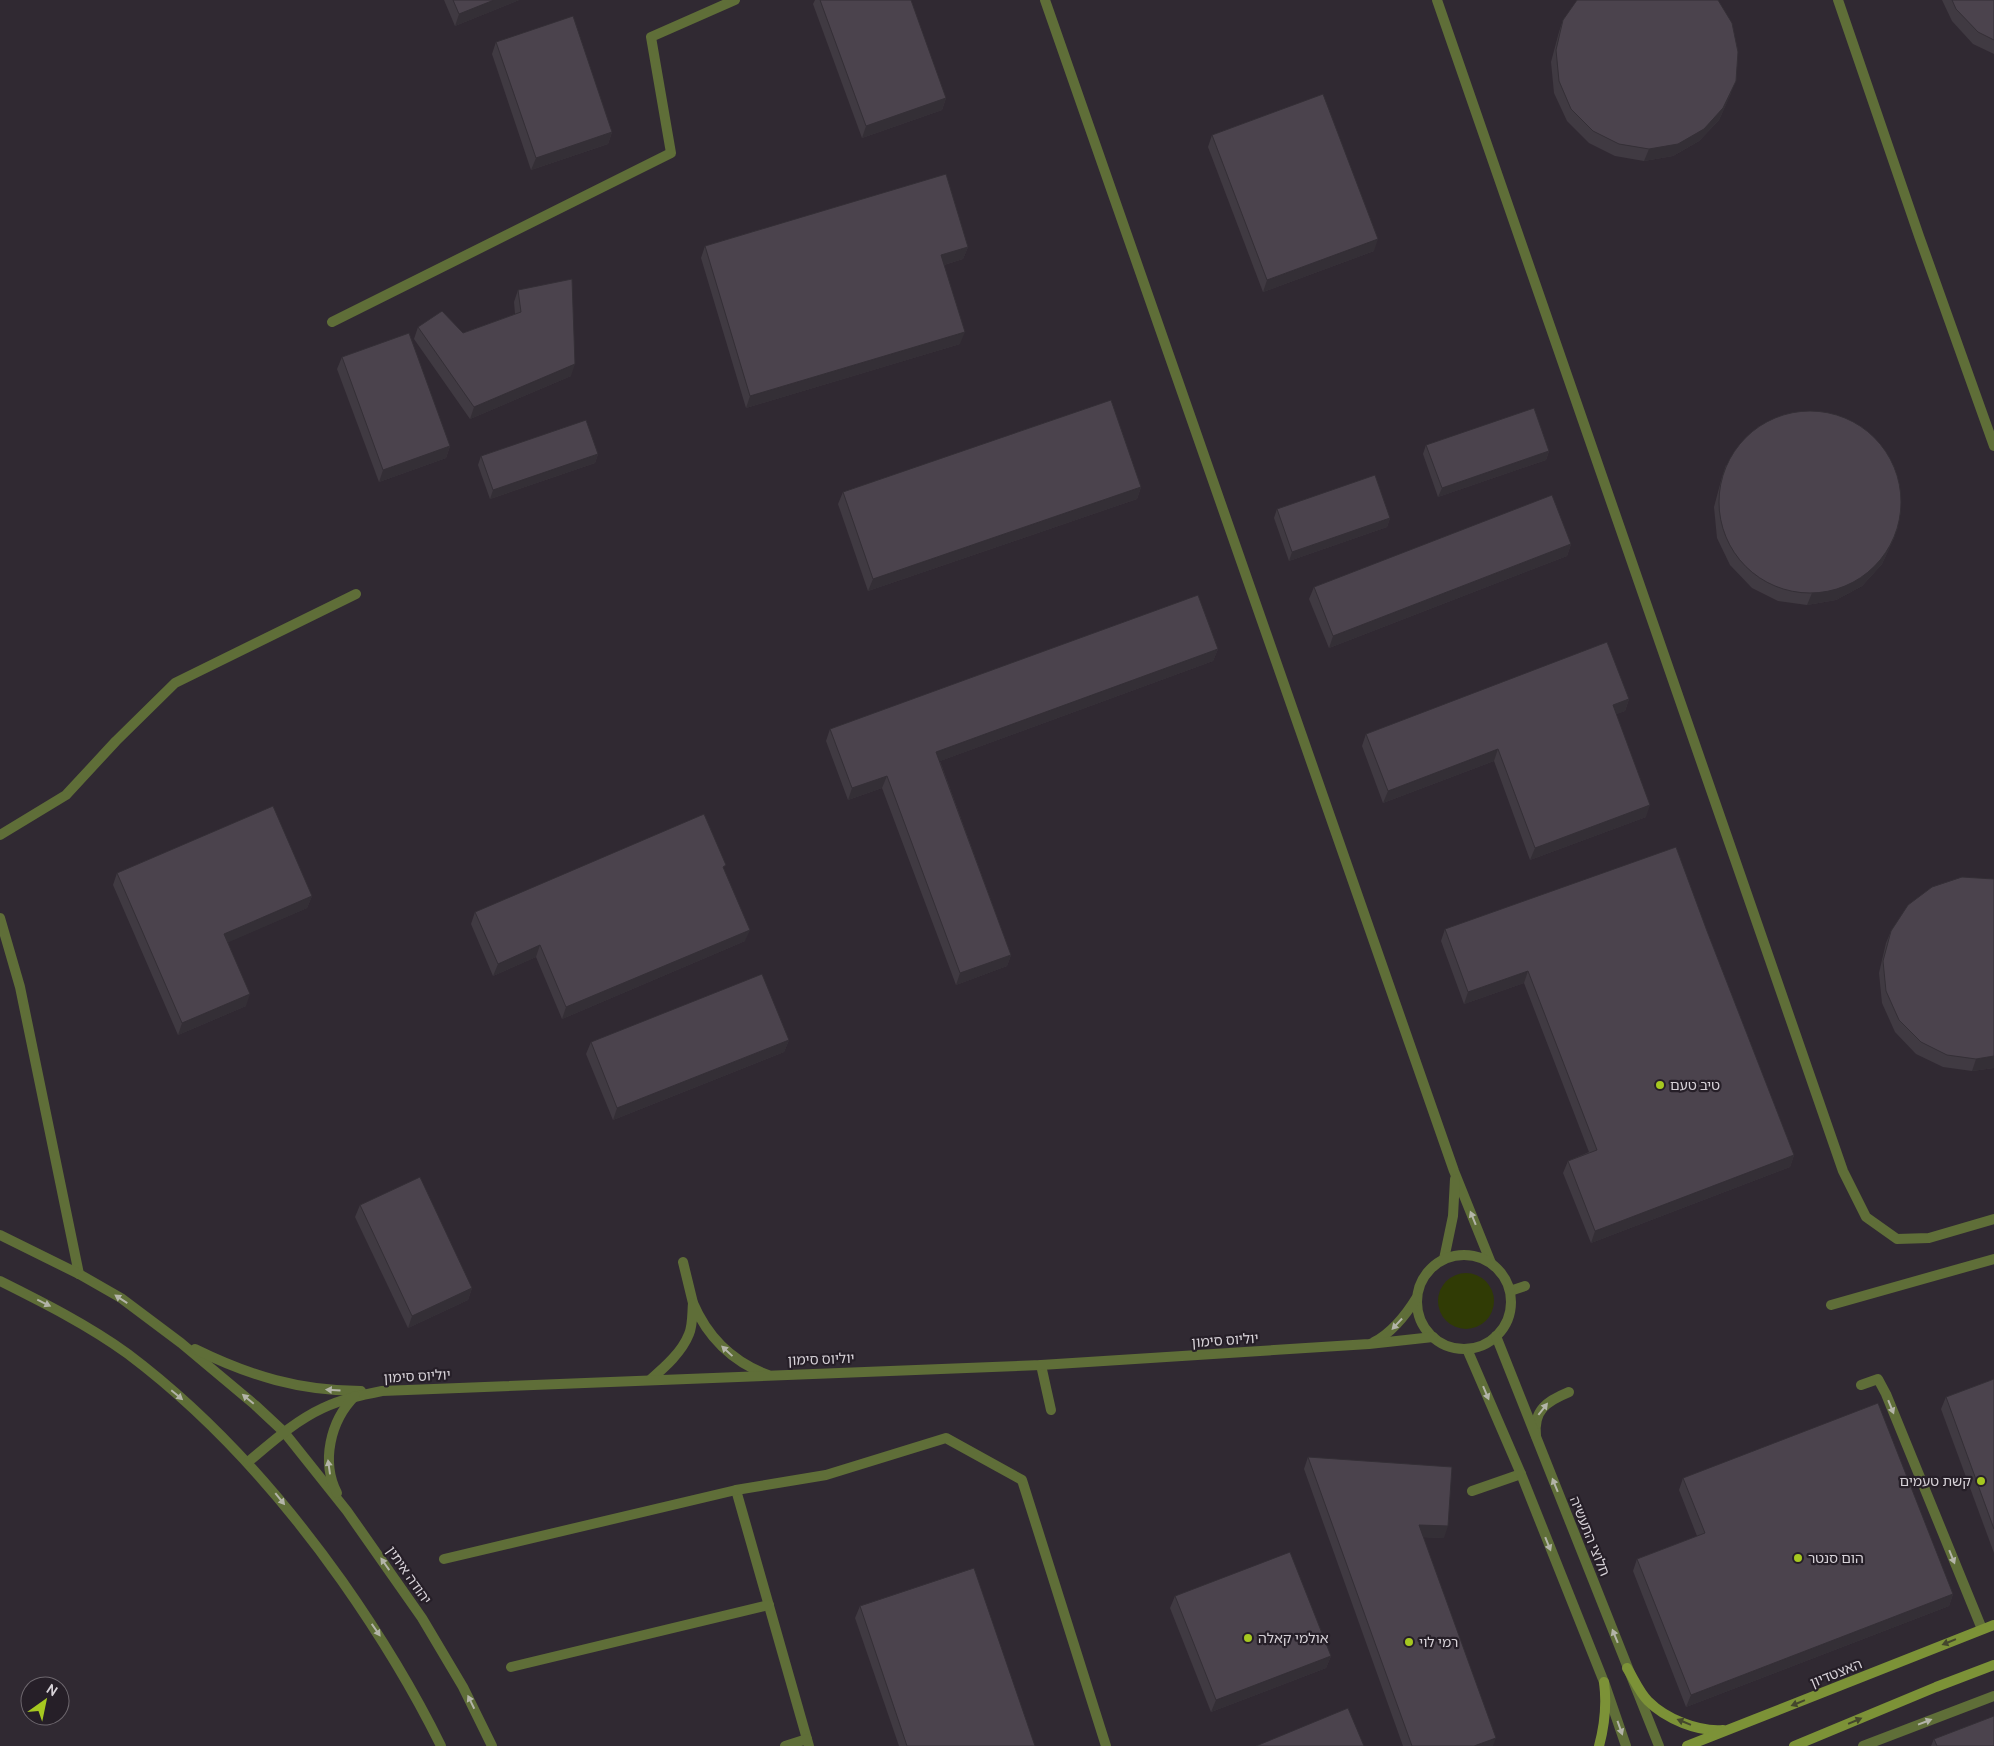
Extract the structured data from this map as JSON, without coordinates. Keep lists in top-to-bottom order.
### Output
{
  "streets": {
    "main road": ["האצטדיון"],
    "street": ["יוליוס סימון", "חלוצי התעשיה", "יהודה איתין"]
  },
  "crossings": [
    ["יוליוס סימון", "חלוצי התעשיה"],
    ["יוליוס סימון", "יהודה איתין"]
  ],
  "places": [
    "טיב טעם",
    "קשת טעמים",
    "הום סנטר",
    "אולמי קאלה",
    "רמי לוי"
  ],
  "north": "top right"
}
